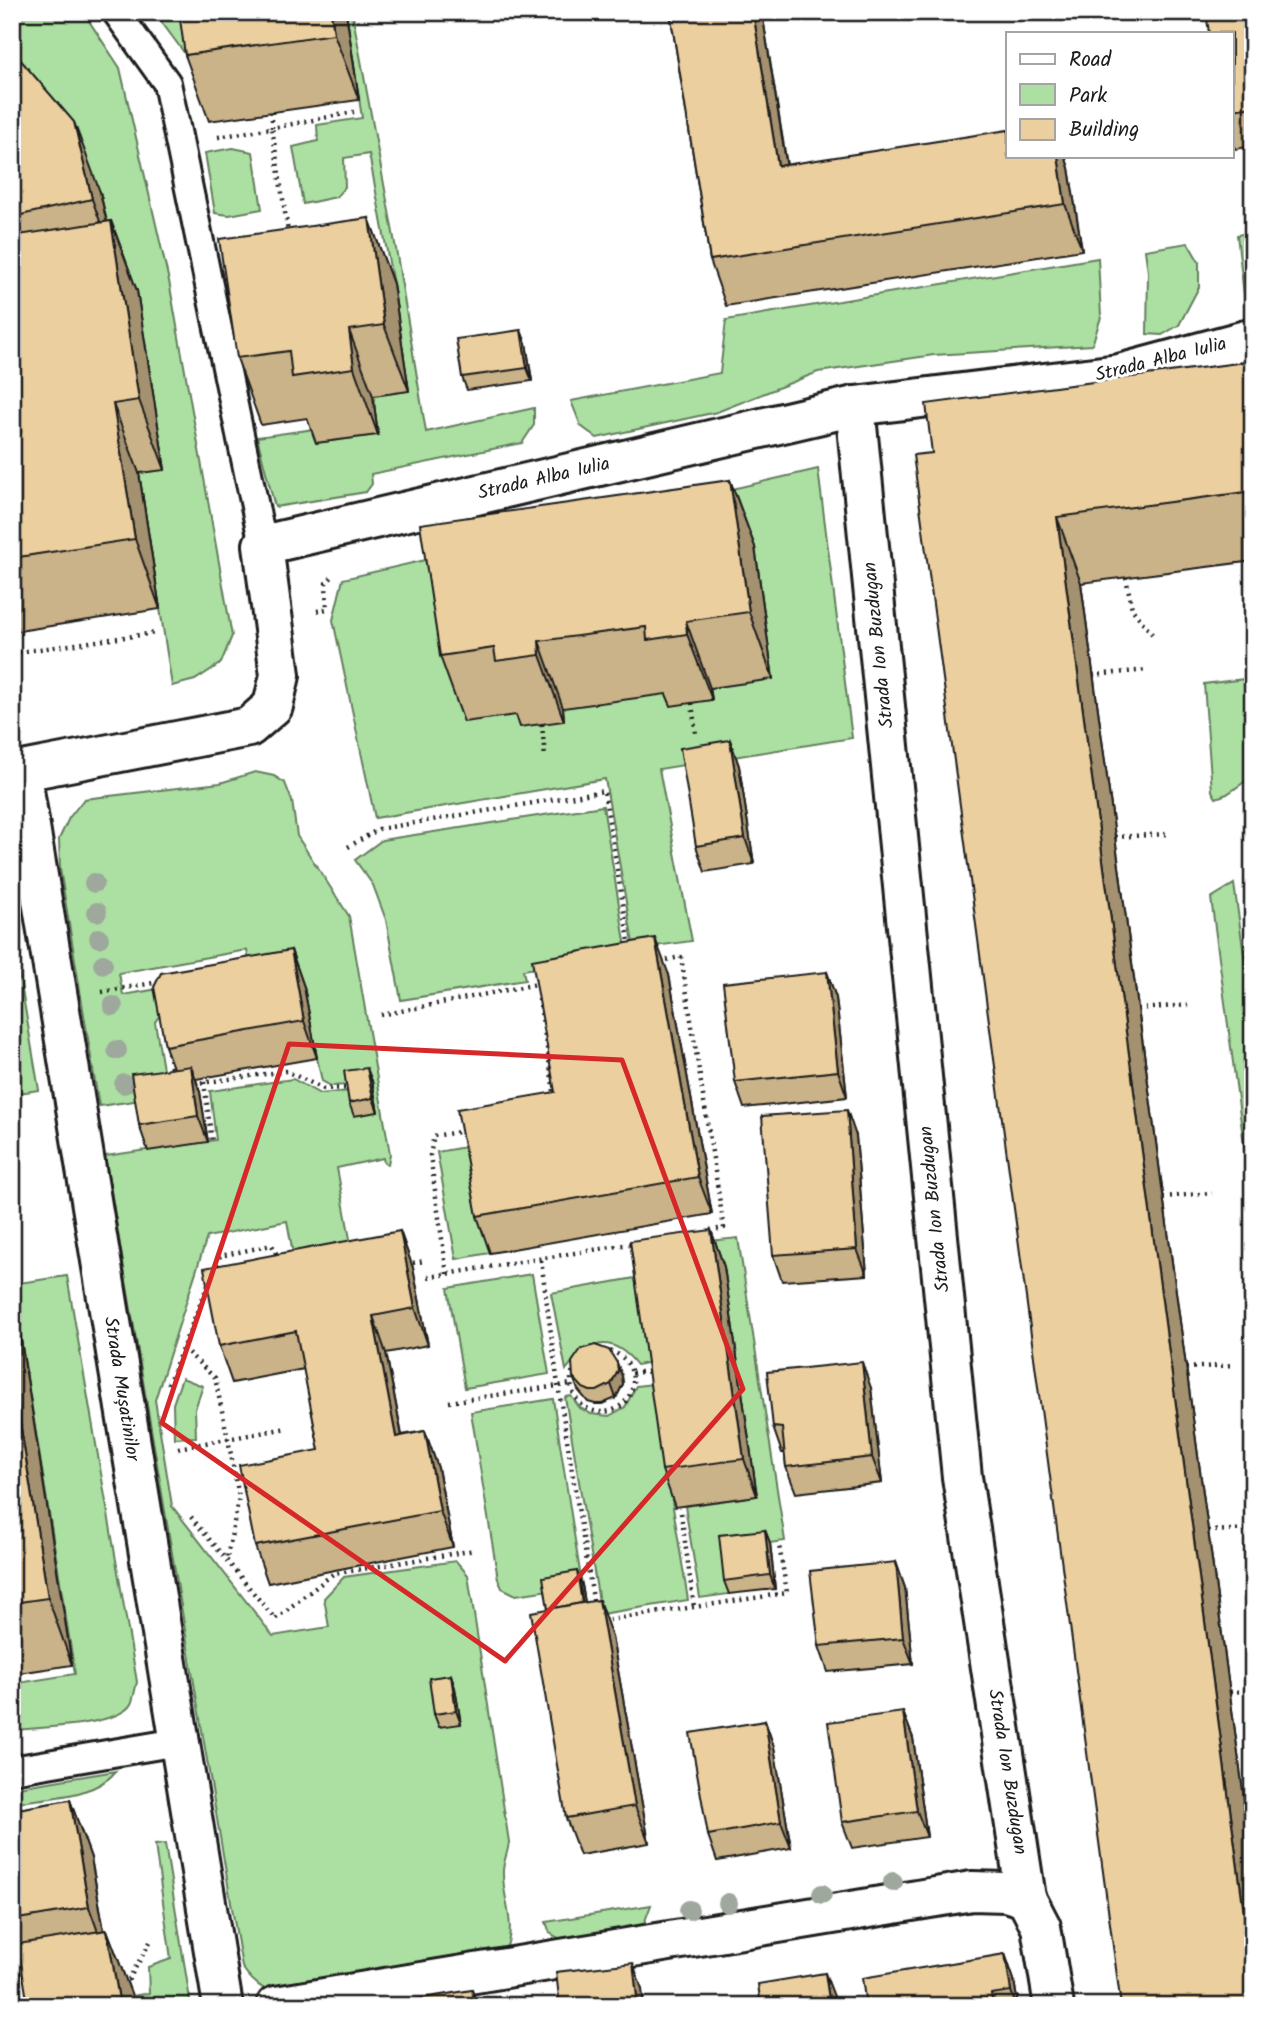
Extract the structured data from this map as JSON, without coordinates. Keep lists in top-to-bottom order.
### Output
{
  "streets": {
    "street": ["Strada Alba Iulia", "Strada Ion Buzdugan", "Strada Mușatinilor"]
  },
  "crossings": [
    ["Strada Alba Iulia", "Strada Ion Buzdugan"]
  ],
  "legend": ["Road", "Park", "Building"]
}
